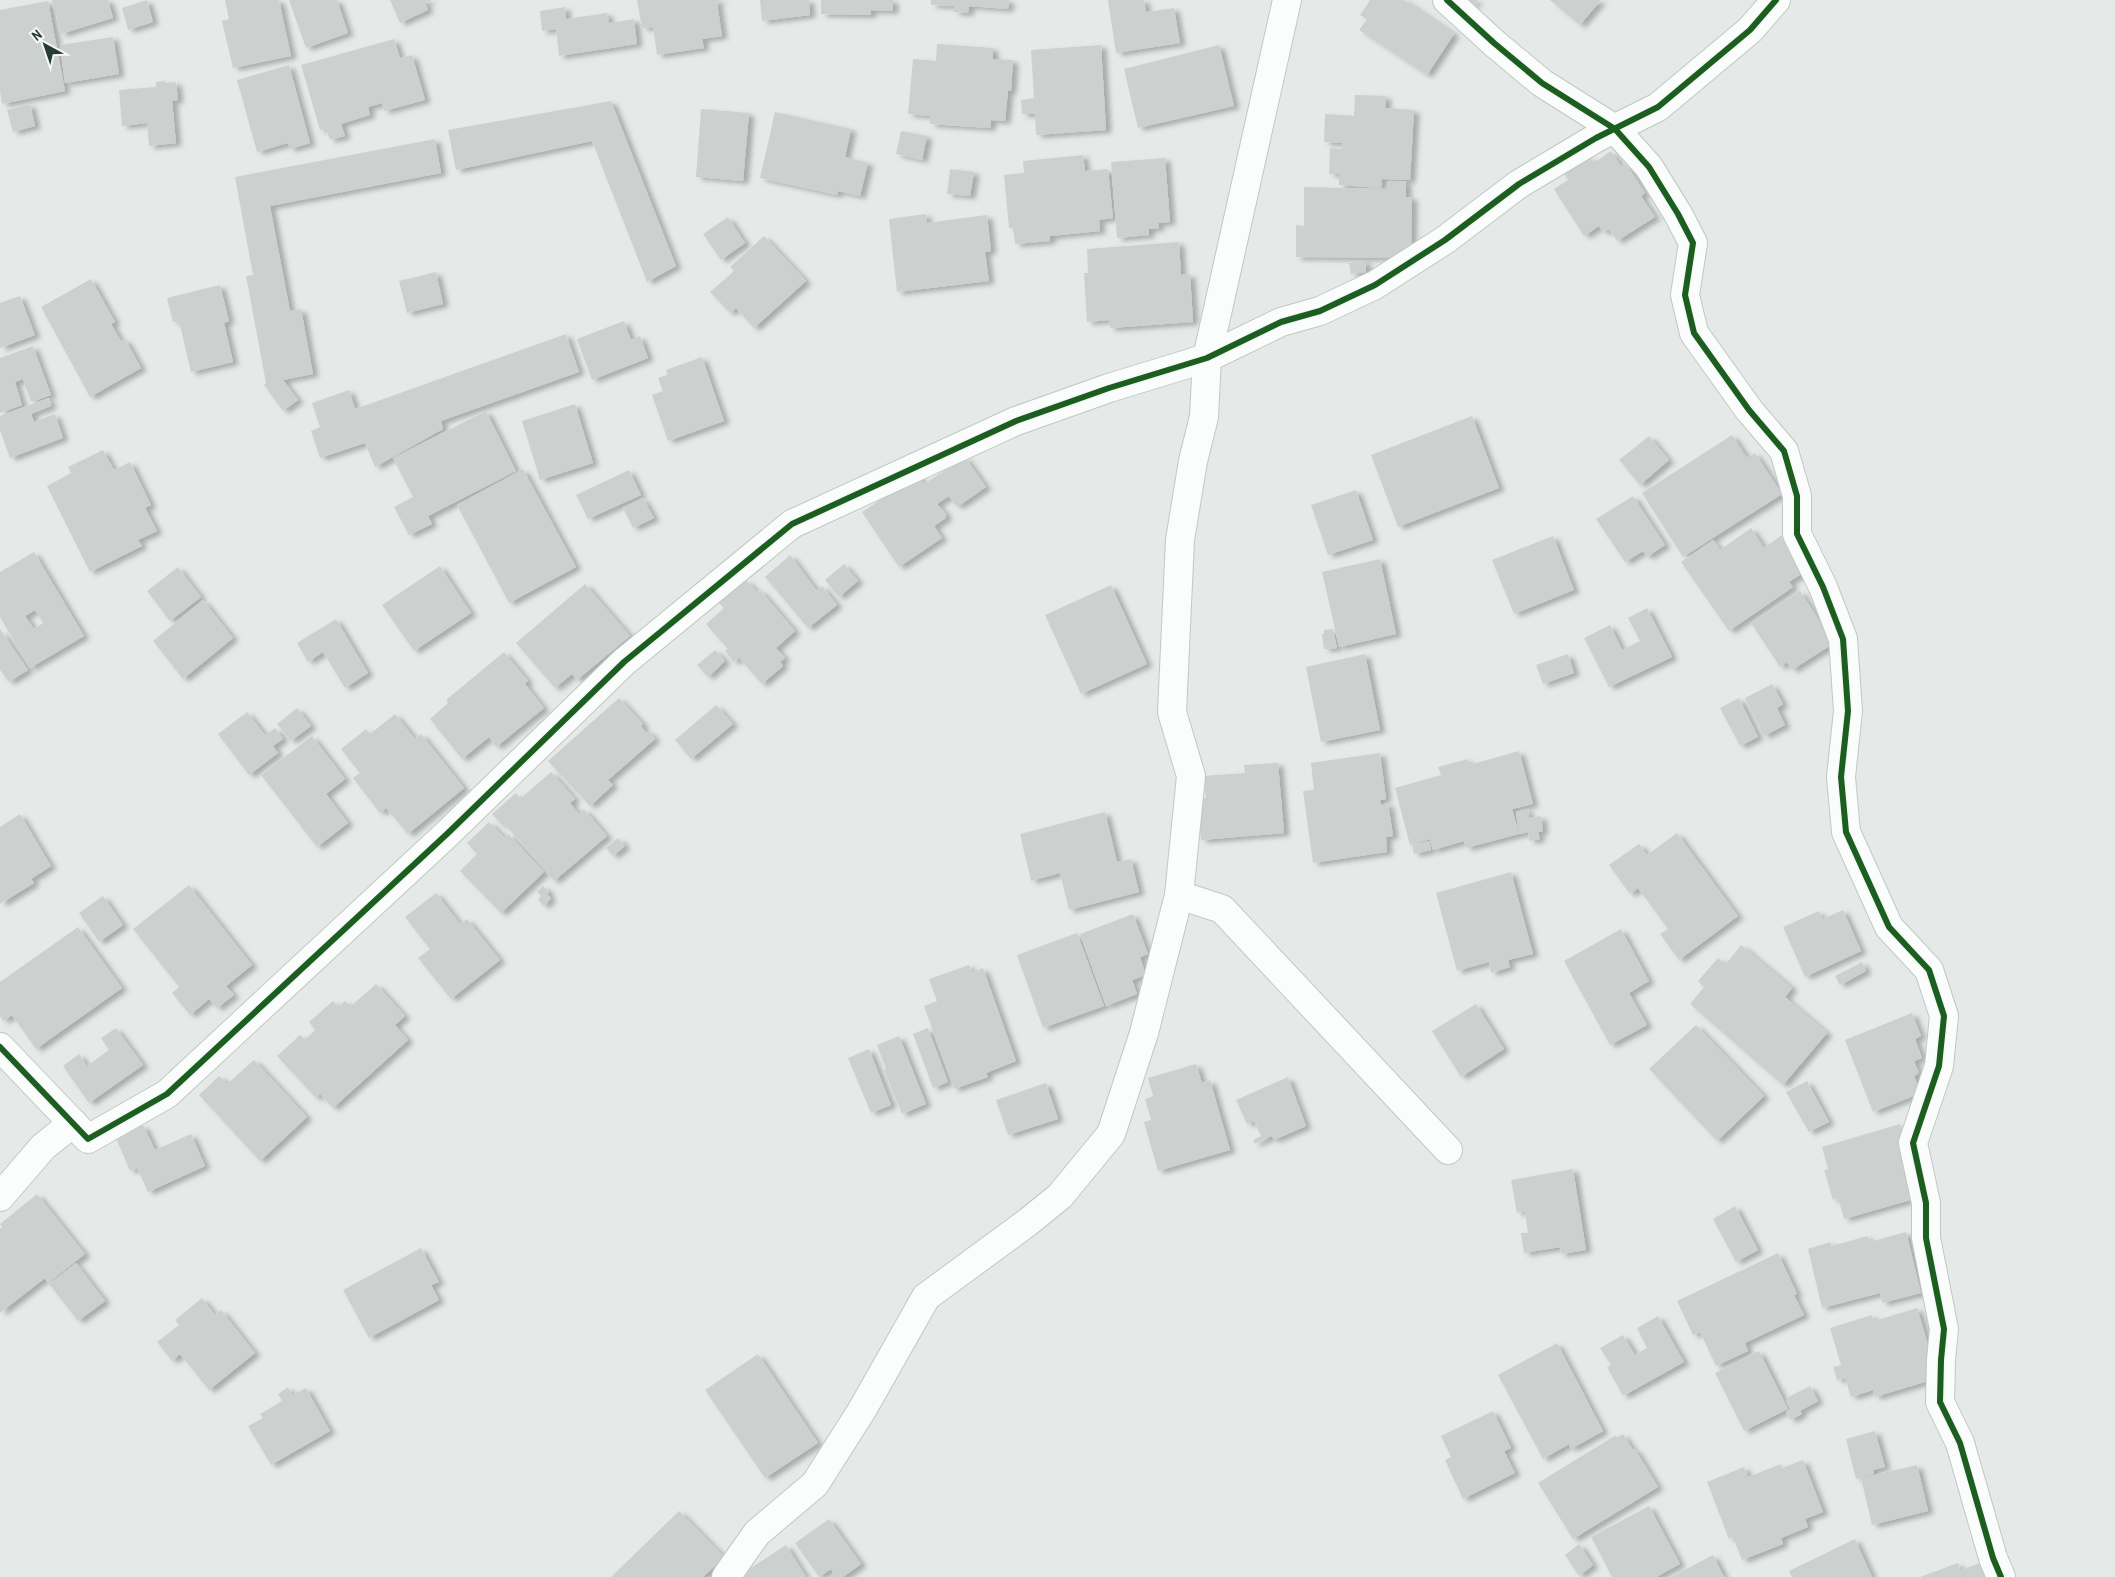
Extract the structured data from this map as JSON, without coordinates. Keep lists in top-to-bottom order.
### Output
{
  "north": "top left"
}
